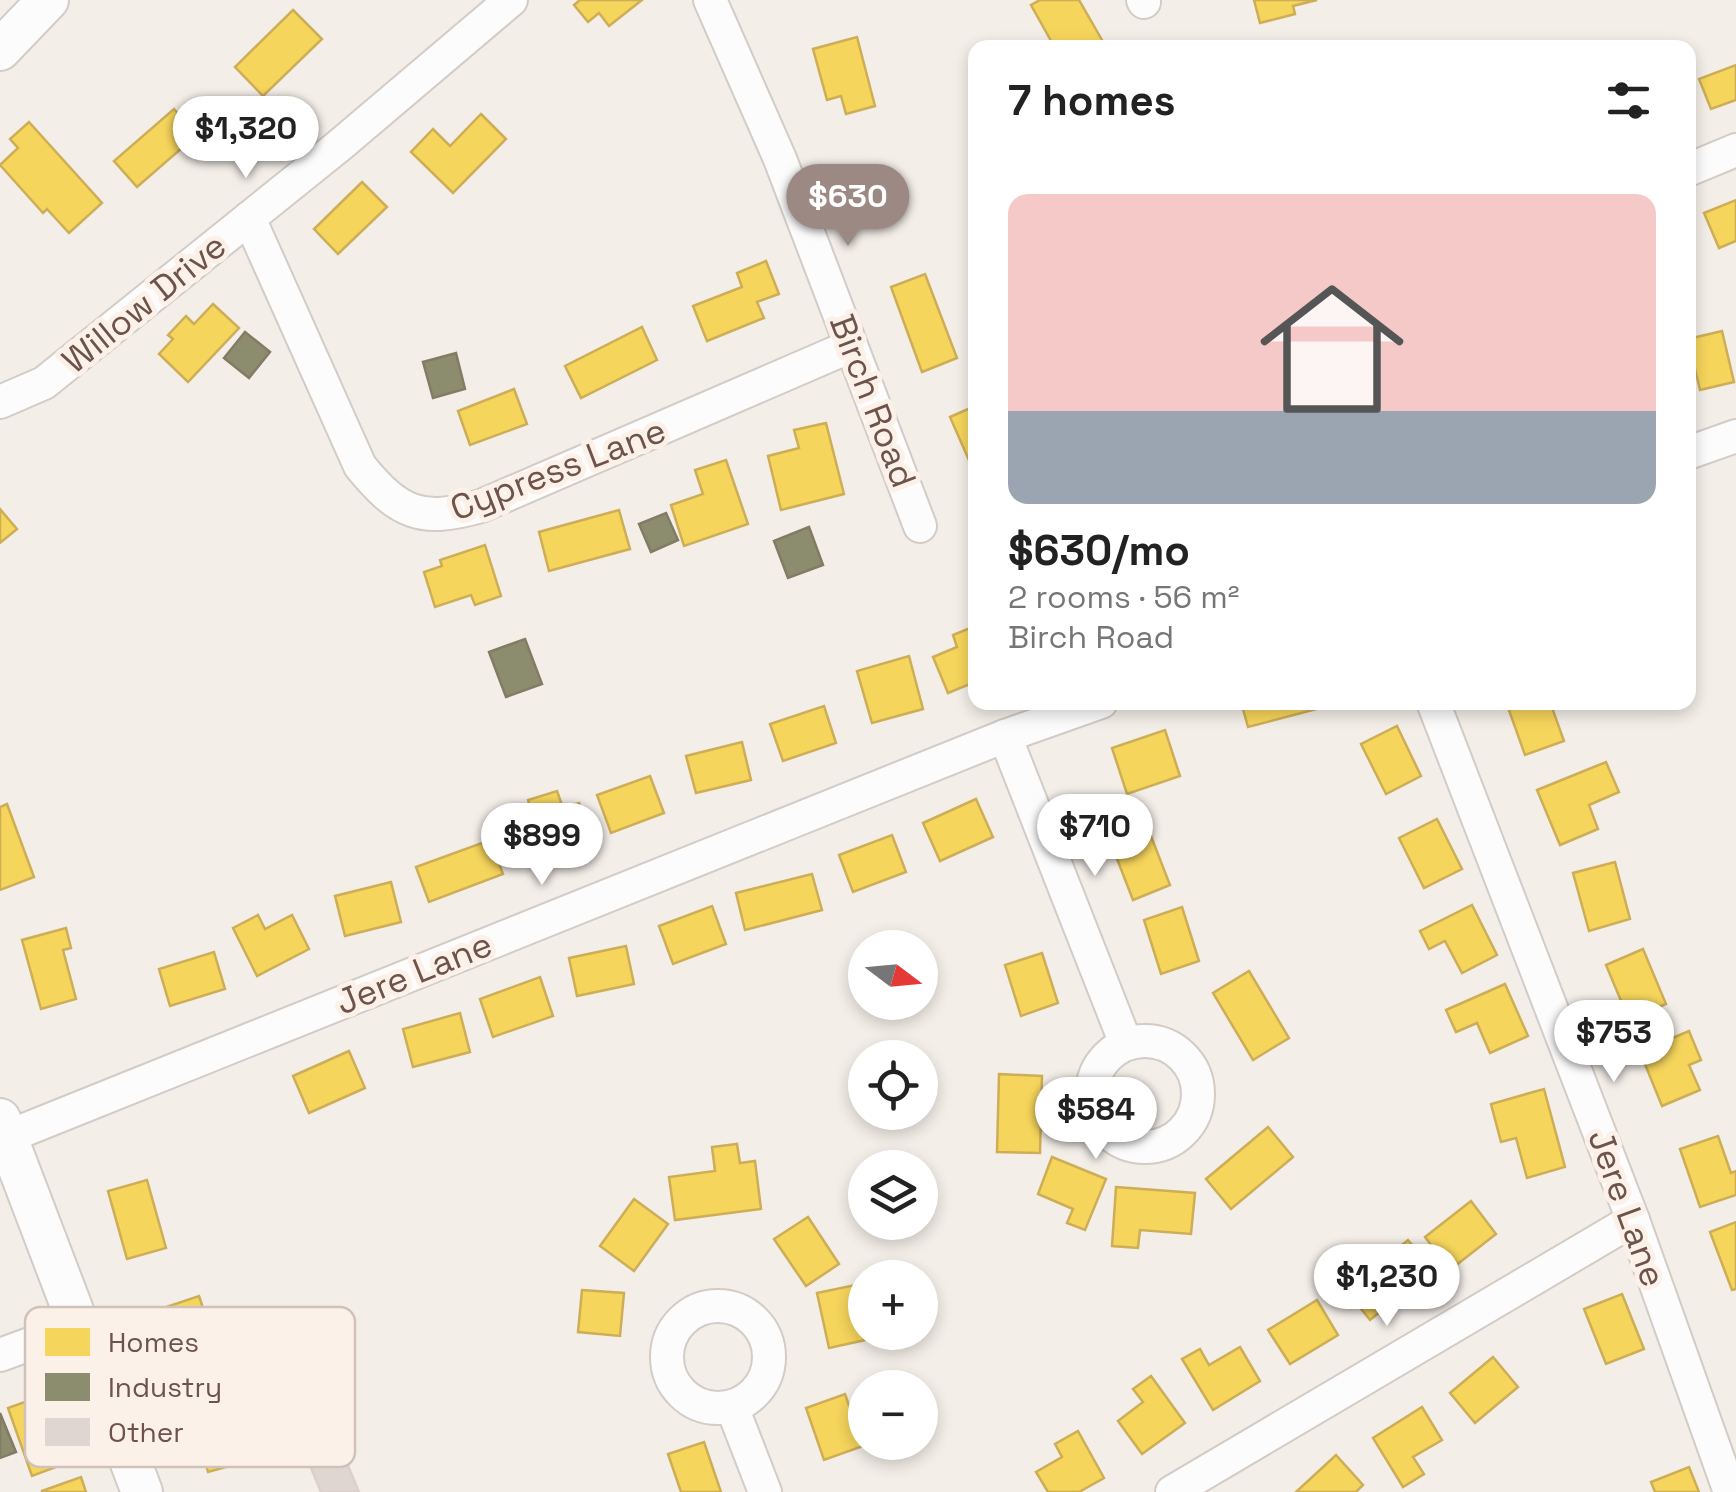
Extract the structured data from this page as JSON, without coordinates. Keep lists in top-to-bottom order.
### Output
{
  "streets": {
    "street": [
      "Willow Drive",
      "Birch Road",
      "Cypress Lane",
      "Jere Lane"
    ]
  },
  "crossings": [
    ["Willow Drive", "Cypress Lane"],
    ["Birch Road", "Cypress Lane"]
  ],
  "legend": ["Homes", "Industry", "Other"],
  "north": "right",
  "page": {
    "heading": "7 homes",
    "price": [
      "$1,320",
      "$630",
      "$710",
      "$899",
      "$753",
      "$584",
      "$1,230"
    ],
    "list": [
      {
        "name": "$630/mo",
        "note": "2 rooms · 56 m² · Birch Road"
      }
    ],
    "map_buttons": ["+", "−"]
  }
}
